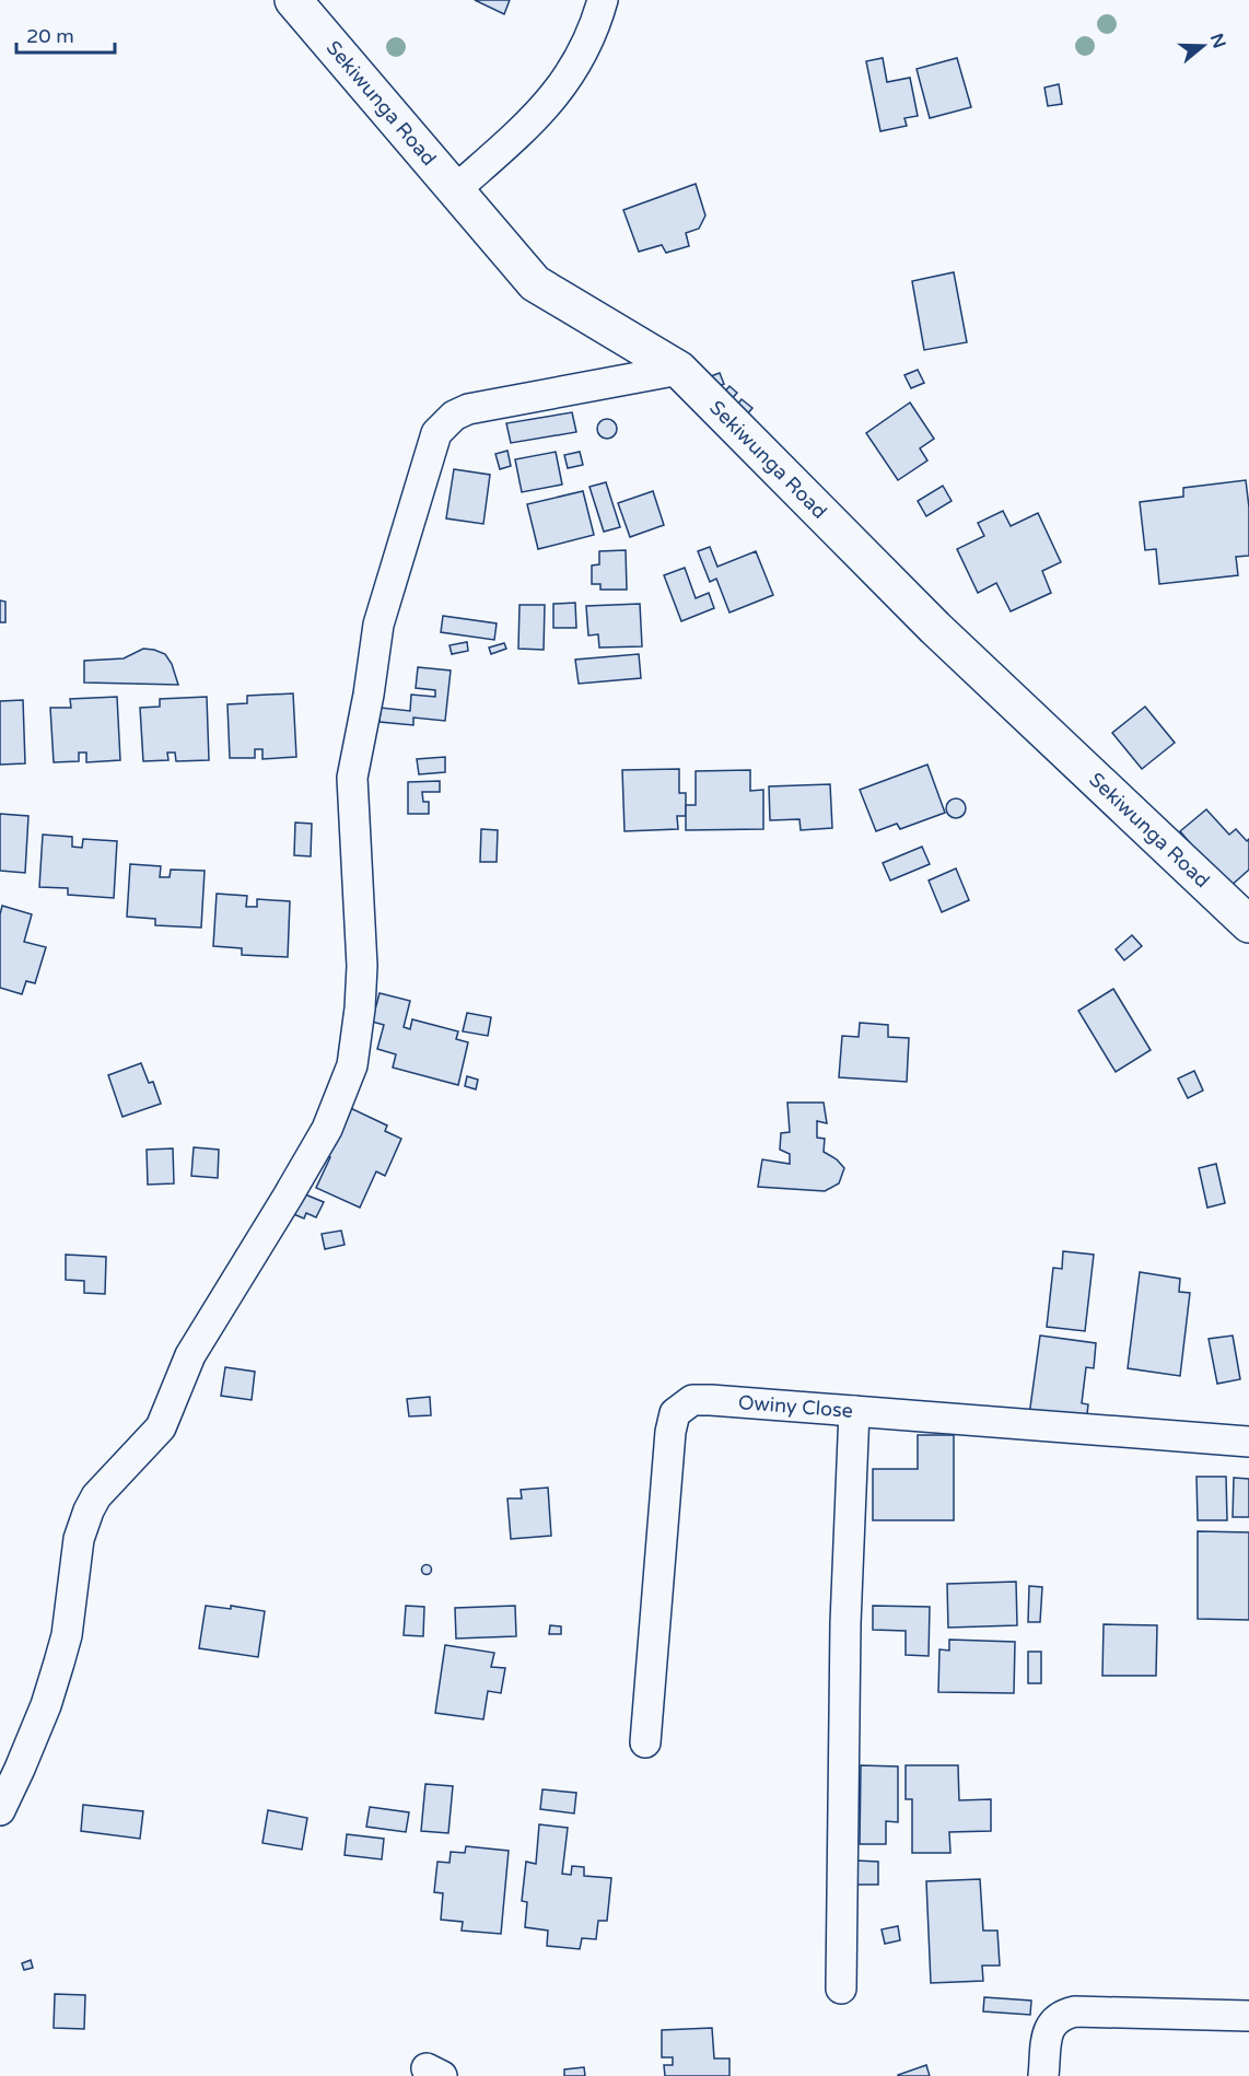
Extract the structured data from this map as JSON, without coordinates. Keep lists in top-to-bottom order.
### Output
{
  "streets": {
    "main road": ["Sekiwunga Road"],
    "street": ["Owiny Close"]
  },
  "scale_bar": "20 m",
  "north": "right"
}
